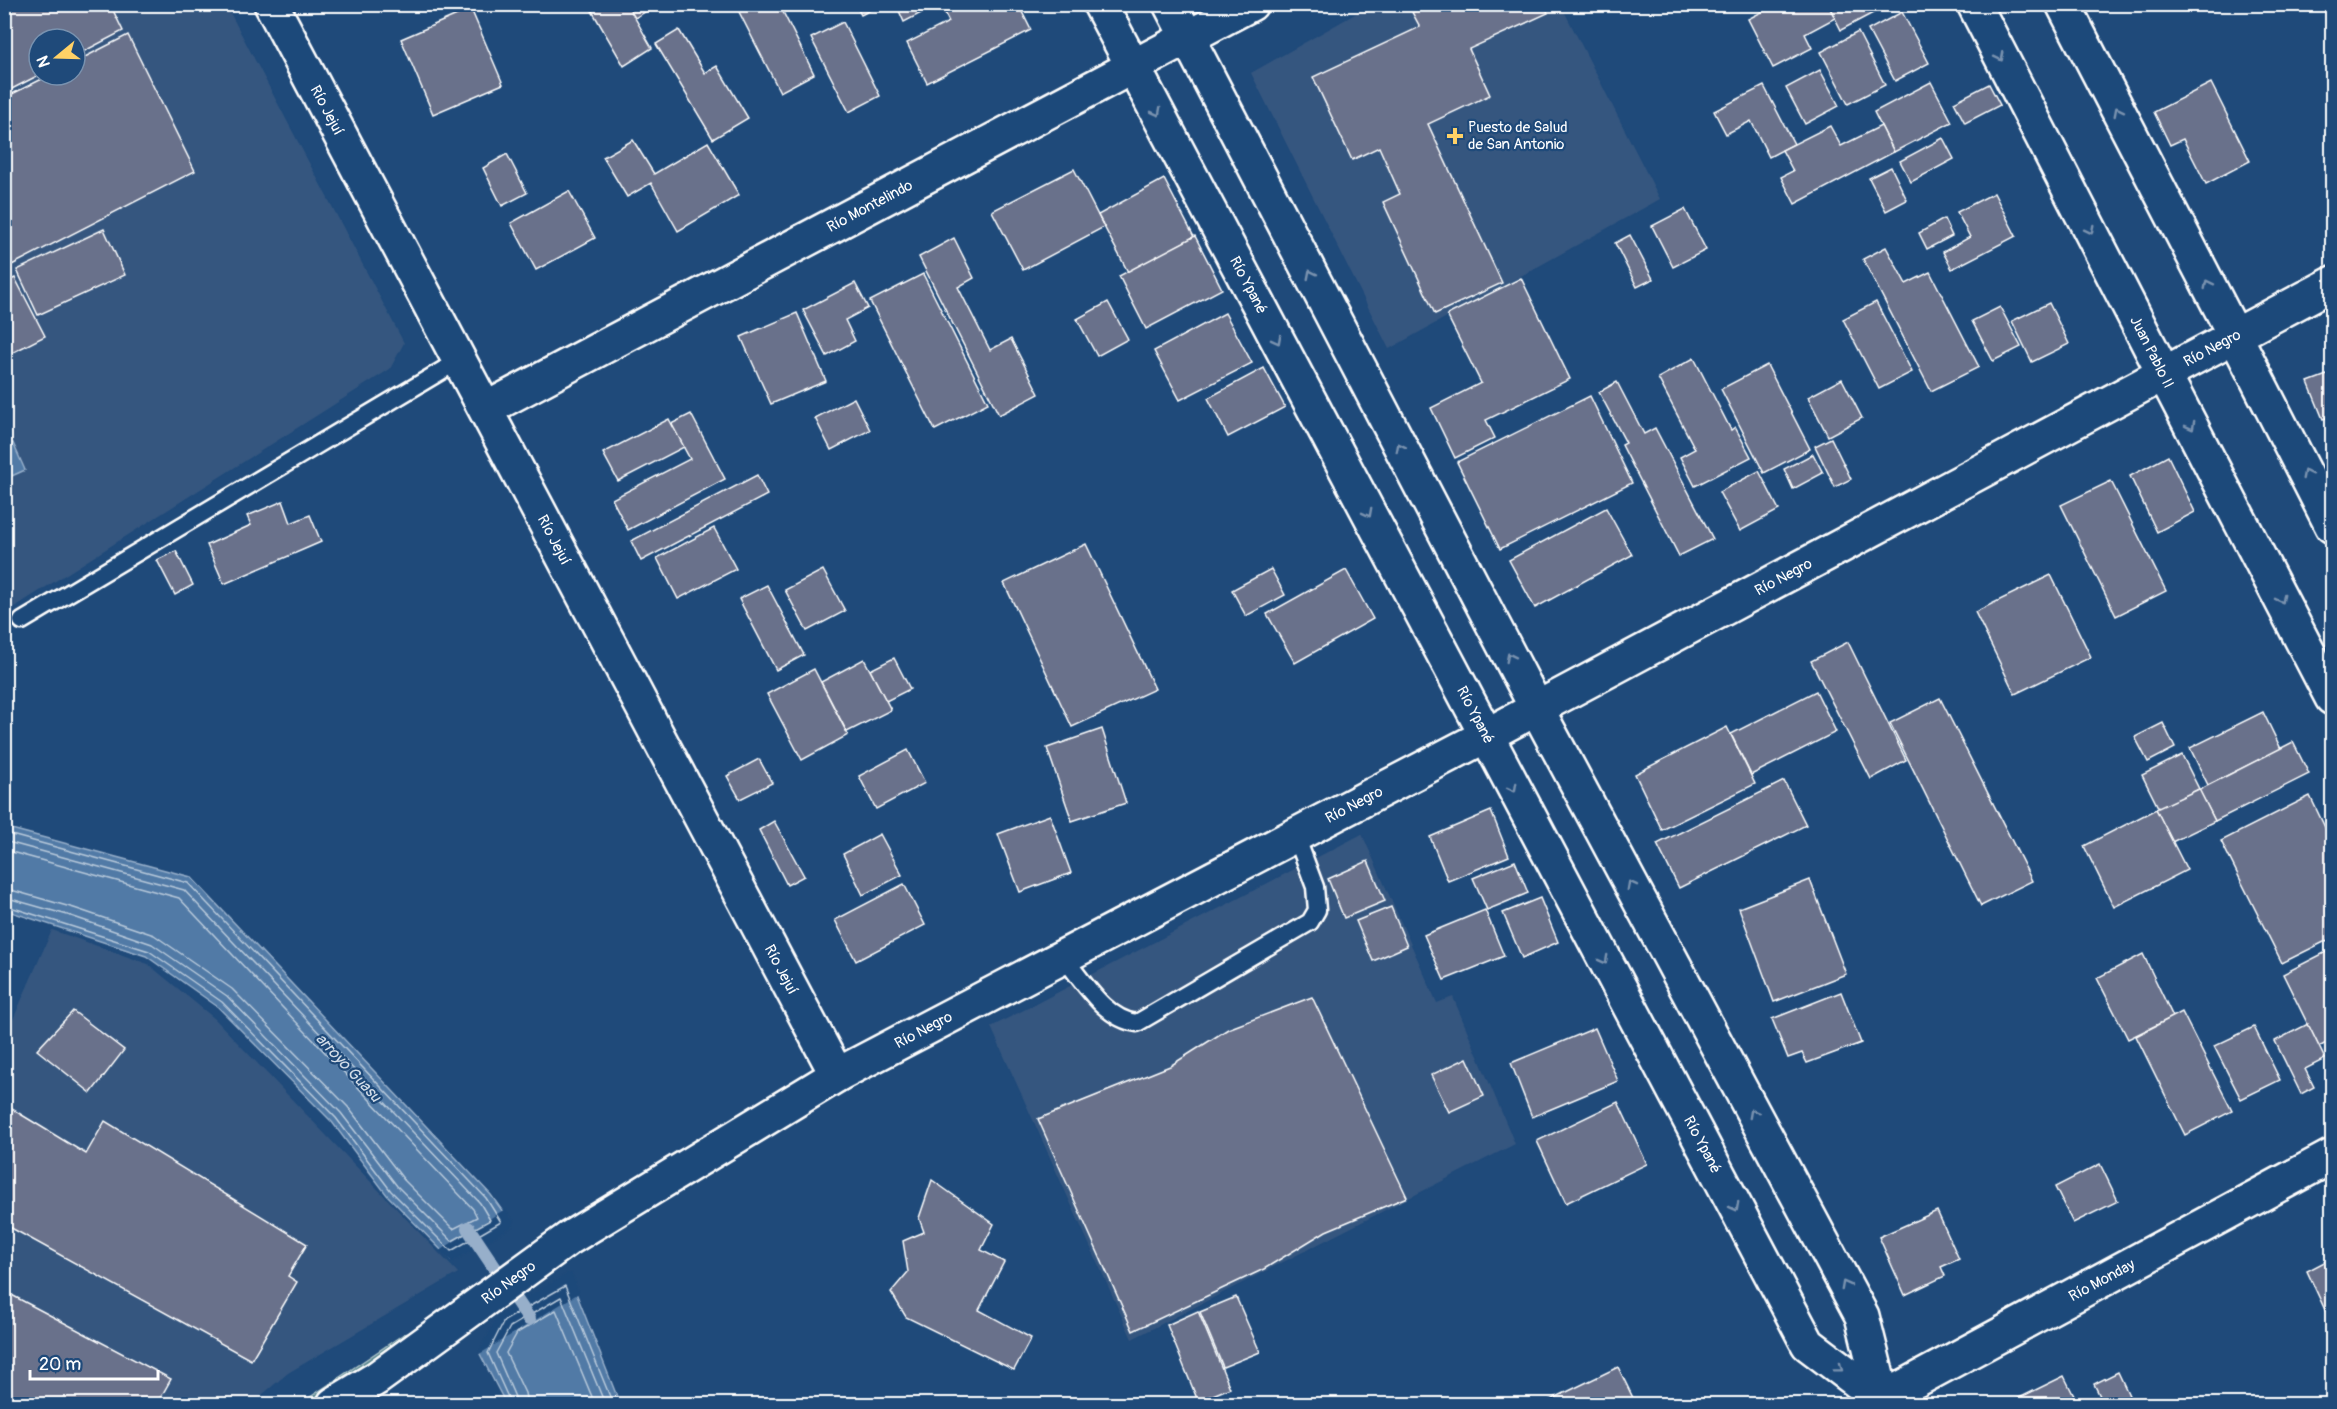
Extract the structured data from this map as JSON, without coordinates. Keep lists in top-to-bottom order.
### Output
{
  "streets": {
    "street": [
      "Río Jejuí",
      "Río Montelindo",
      "Río Ypané",
      "Río Negro",
      "Juan Pablo II",
      "Río Monday"
    ]
  },
  "crossings": [
    ["Río Jejuí", "Río Montelindo"],
    ["Río Jejuí", "Río Negro"],
    ["Río Montelindo", "Río Ypané"],
    ["Río Ypané", "Río Negro"],
    ["Río Ypané", "Río Monday"],
    ["Río Negro", "Juan Pablo II"]
  ],
  "water": ["arroyo Guasu"],
  "places": {
    "health": ["Puesto de Salud de San Antonio"]
  },
  "scale_bar": "20 m",
  "north": "left"
}
